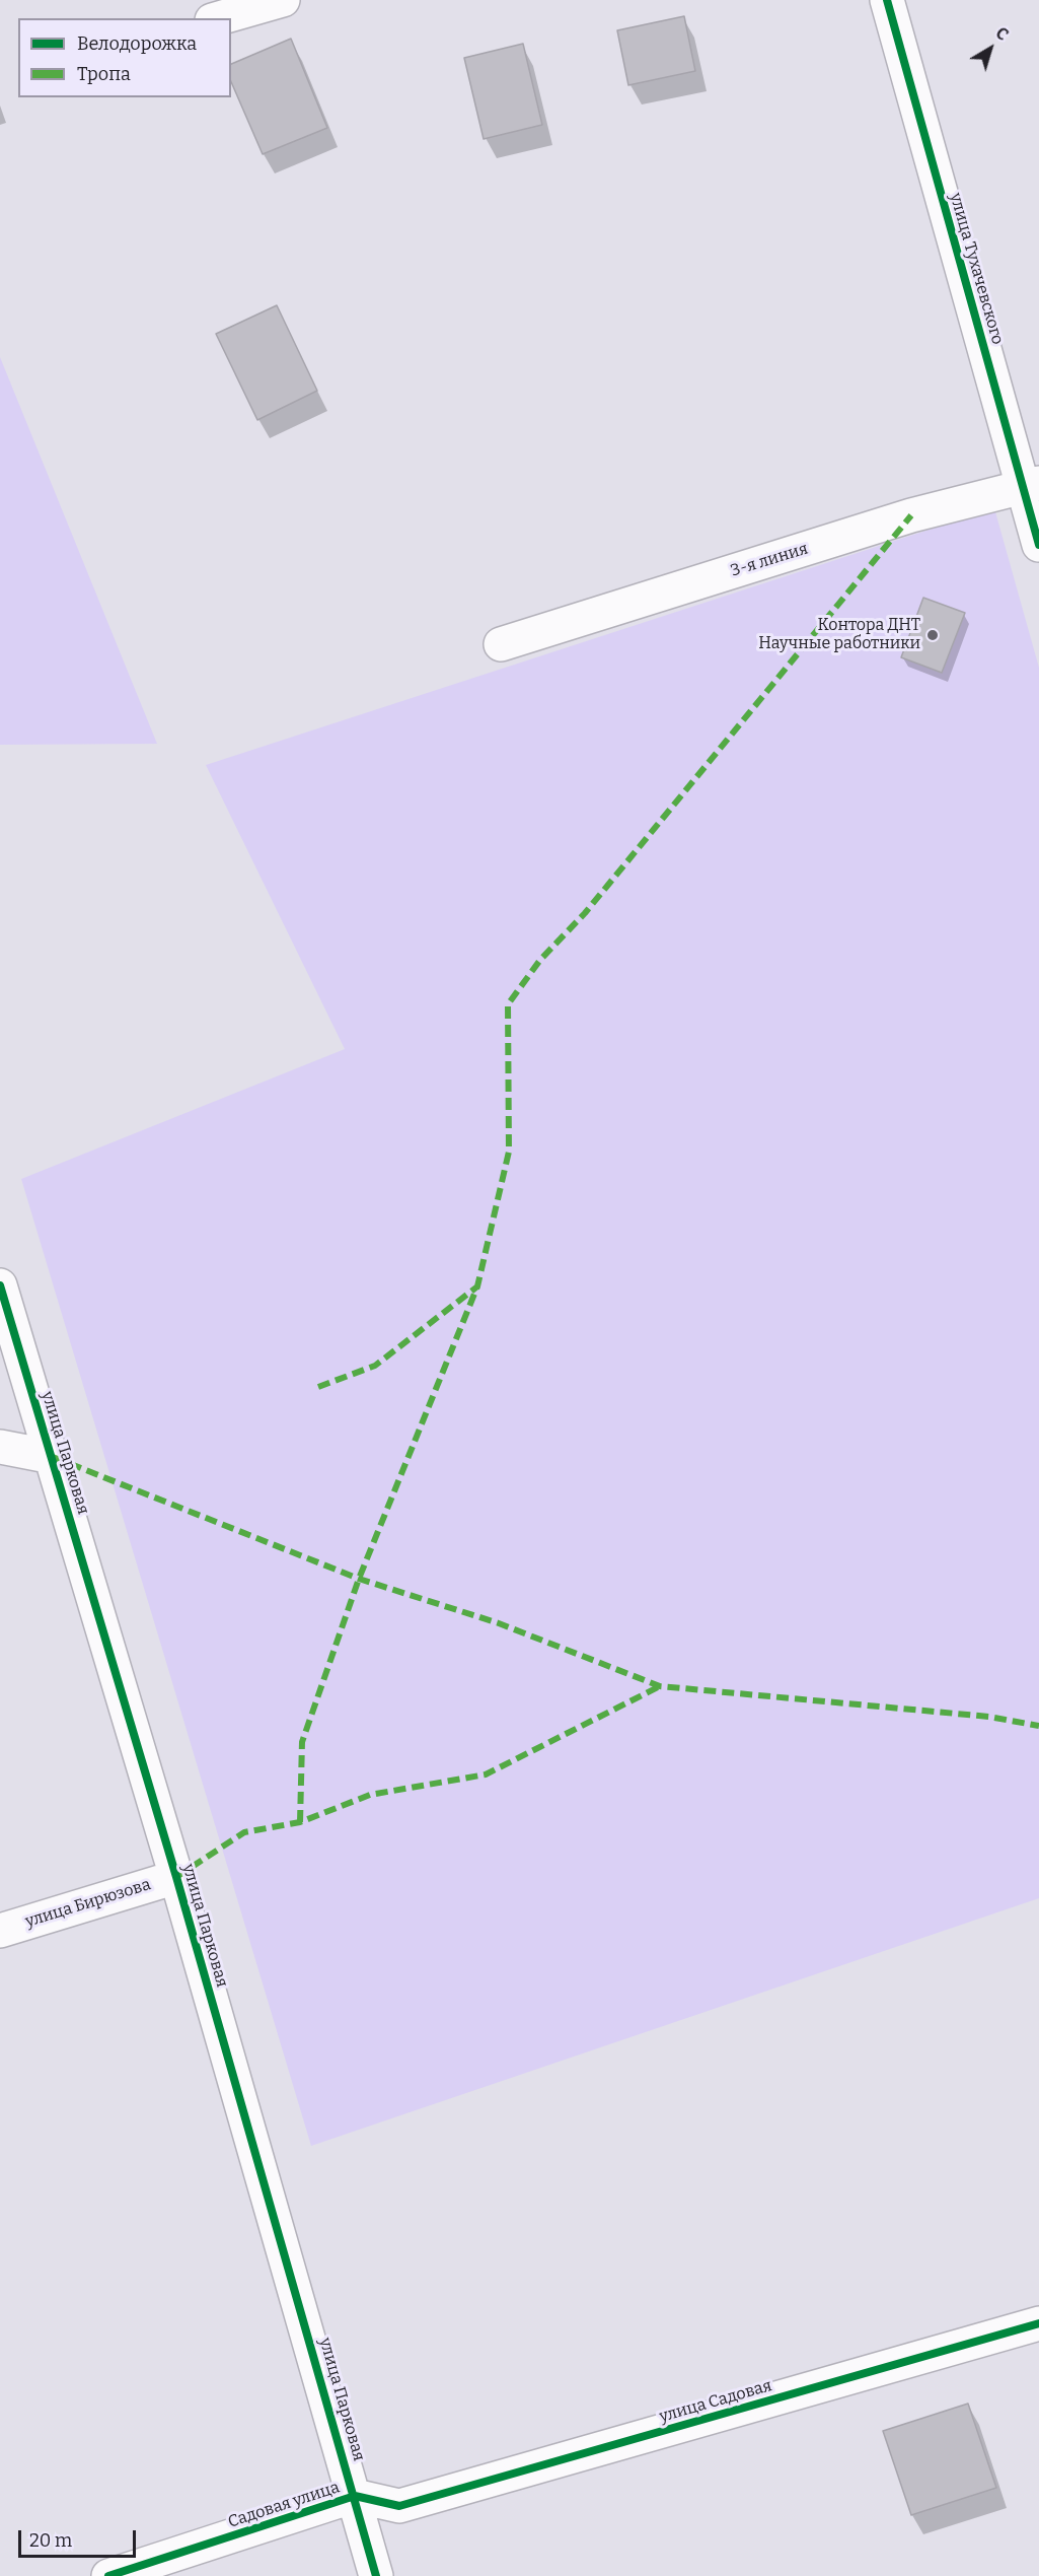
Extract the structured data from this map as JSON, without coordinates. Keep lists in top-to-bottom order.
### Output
{
  "streets": {
    "street": [
      "улица Тухачевского",
      "3-я линия",
      "улица Парковая",
      "улица Бирюзова",
      "улица Садовая",
      "Садовая улица"
    ]
  },
  "crossings": [
    ["улица Тухачевского", "3-я линия"],
    ["улица Парковая", "улица Бирюзова"],
    ["улица Парковая", "Садовая улица"],
    ["улица Садовая", "Садовая улица"]
  ],
  "places": ["Контора ДНТ Научные работники"],
  "legend": ["Велодорожка", "Тропа"],
  "scale_bar": "20 m",
  "north": "top right"
}
